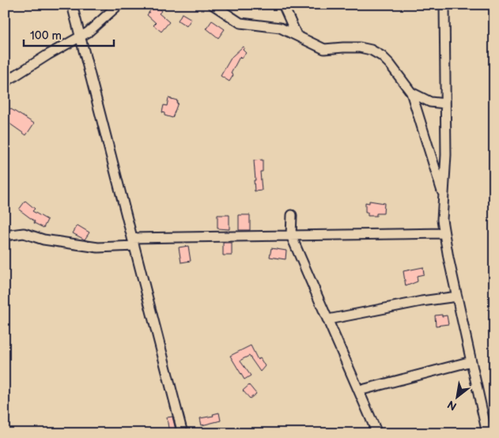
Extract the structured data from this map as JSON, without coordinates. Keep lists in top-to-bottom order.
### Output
{
  "scale_bar": "100 m",
  "north": "bottom left"
}
